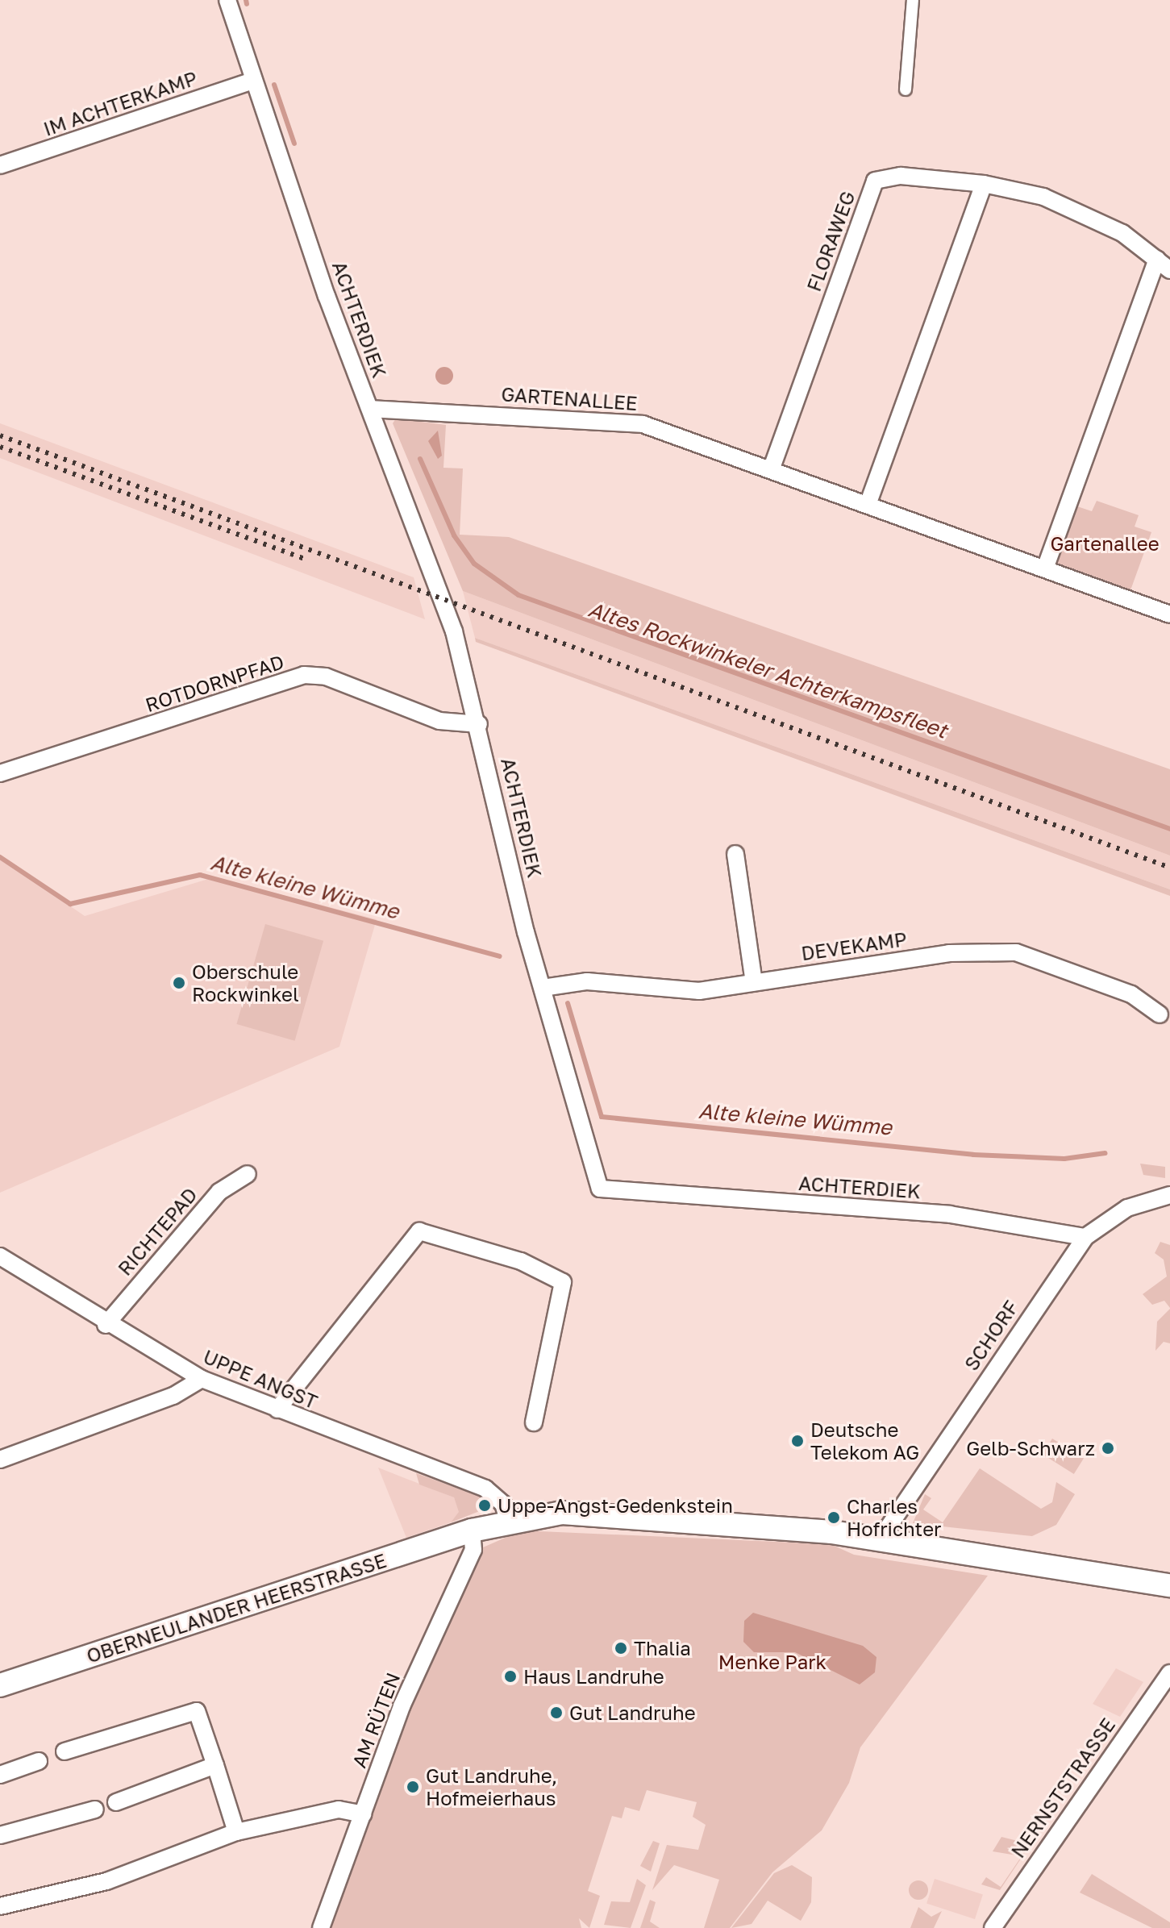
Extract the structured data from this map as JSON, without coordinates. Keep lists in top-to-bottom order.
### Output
{
  "streets": {
    "main road": ["OBERNEULANDER HEERSTRASSE"],
    "street": [
      "IM ACHTERKAMP",
      "FLORAWEG",
      "ACHTERDIEK",
      "GARTENALLEE",
      "ROTDORNPFAD",
      "DEVEKAMP",
      "RICHTEPAD",
      "SCHORF",
      "UPPE ANGST",
      "AM RÜTEN",
      "NERNSTSTRASSE"
    ]
  },
  "crossings": [
    ["IM ACHTERKAMP", "ACHTERDIEK"],
    ["FLORAWEG", "GARTENALLEE"],
    ["ACHTERDIEK", "GARTENALLEE"],
    ["ACHTERDIEK", "ROTDORNPFAD"],
    ["ACHTERDIEK", "DEVEKAMP"],
    ["ACHTERDIEK", "SCHORF"],
    ["RICHTEPAD", "UPPE ANGST"],
    ["SCHORF", "OBERNEULANDER HEERSTRASSE"],
    ["UPPE ANGST", "OBERNEULANDER HEERSTRASSE"],
    ["OBERNEULANDER HEERSTRASSE", "AM RÜTEN"]
  ],
  "water": ["Altes Rockwinkeler Achterkampsfleet", "Alte kleine Wümme"],
  "parks": ["Gartenallee", "Menke Park"],
  "places": [
    "Oberschule Rockwinkel",
    "Deutsche Telekom AG",
    "Gelb-Schwarz",
    "Uppe-Angst-Gedenkstein",
    "Charles Hofrichter",
    "Thalia",
    "Haus Landruhe",
    "Gut Landruhe",
    "Gut Landruhe, Hofmeierhaus"
  ]
}
